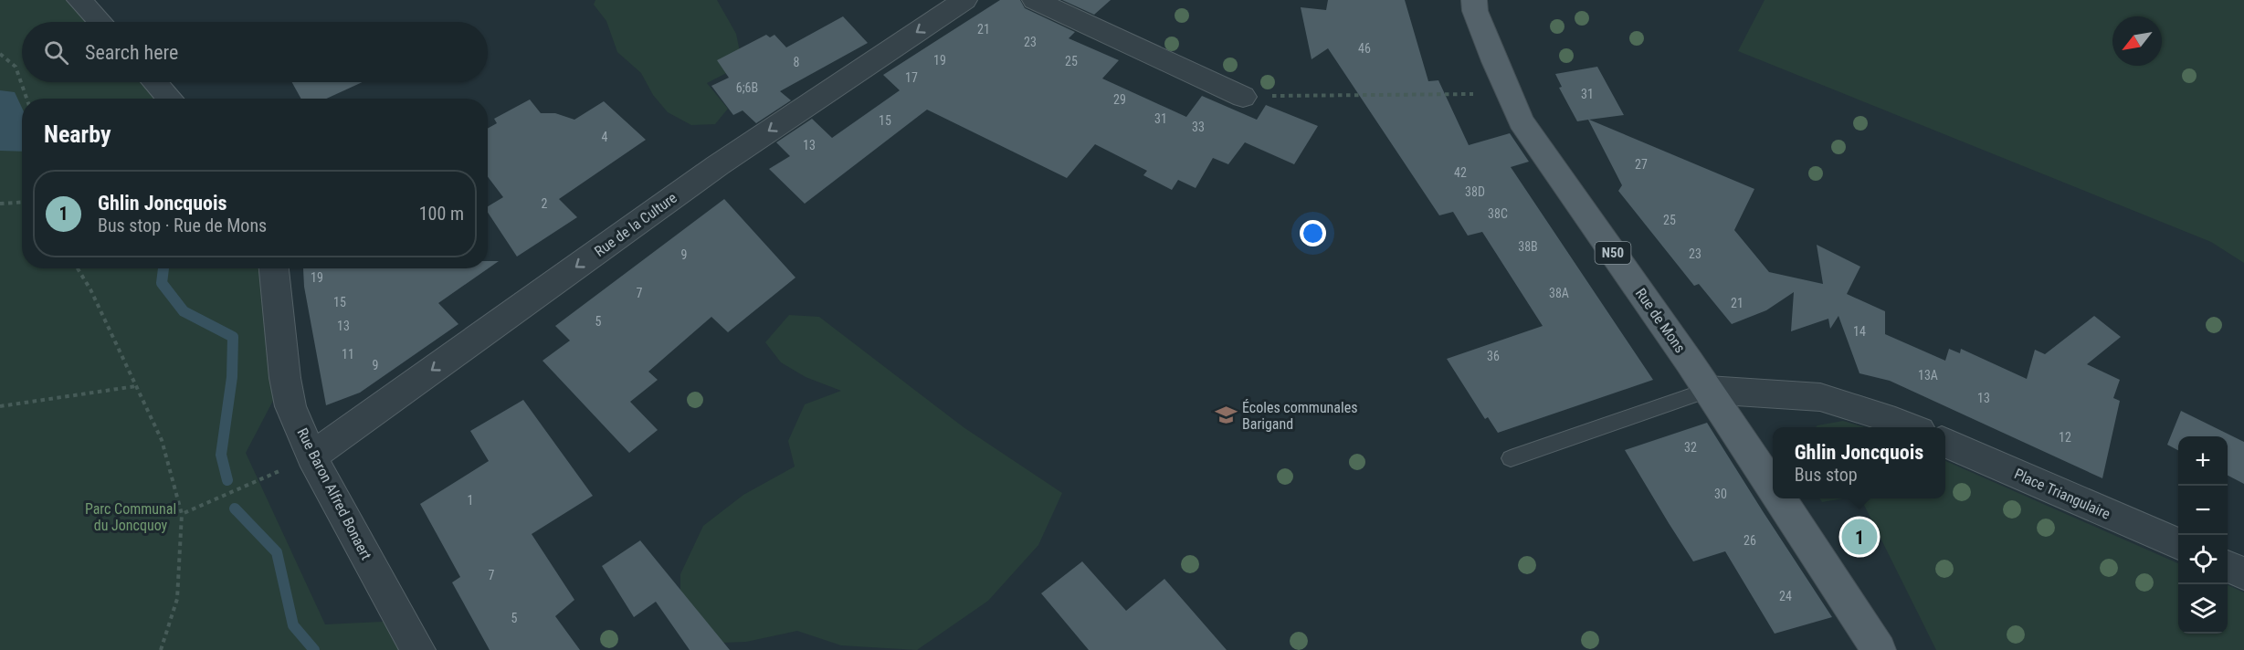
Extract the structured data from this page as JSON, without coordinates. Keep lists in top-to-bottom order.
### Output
{
  "streets": {
    "main road": ["N50", "Rue de Mons"],
    "street": ["Rue de la Culture", "Rue Baron Alfred Bonaert", "Place Triangulaire"]
  },
  "crossings": [
    ["Rue de la Culture", "Rue Baron Alfred Bonaert"]
  ],
  "one_way": ["Rue de la Culture"],
  "parks": ["Parc Communal du Joncquoy"],
  "places": {
    "school or university": ["Écoles communales Barigand"]
  },
  "house_numbers": [
    "21",
    "23",
    "46",
    "19",
    "25",
    "8",
    "17",
    "6;6B",
    "31",
    "29",
    "31",
    "15",
    "33",
    "4",
    "13",
    "27",
    "42",
    "38D",
    "2",
    "38C",
    "25",
    "38B",
    "23",
    "9",
    "19",
    "7",
    "38A",
    "15",
    "21",
    "5",
    "13",
    "14",
    "11",
    "36",
    "9",
    "13A",
    "13",
    "12",
    "32",
    "30",
    "1",
    "26",
    "7",
    "24",
    "5"
  ],
  "north": "bottom left",
  "page": {
    "search": "Search here",
    "heading": "Nearby",
    "list": [
      {
        "mark": "1",
        "name": "Ghlin Joncquois",
        "note": "Bus stop · Rue de Mons",
        "value": "100 m"
      }
    ],
    "popup": ["Ghlin Joncquois", "Bus stop"],
    "map_buttons": ["+", "−"],
    "pins": "1"
  }
}
